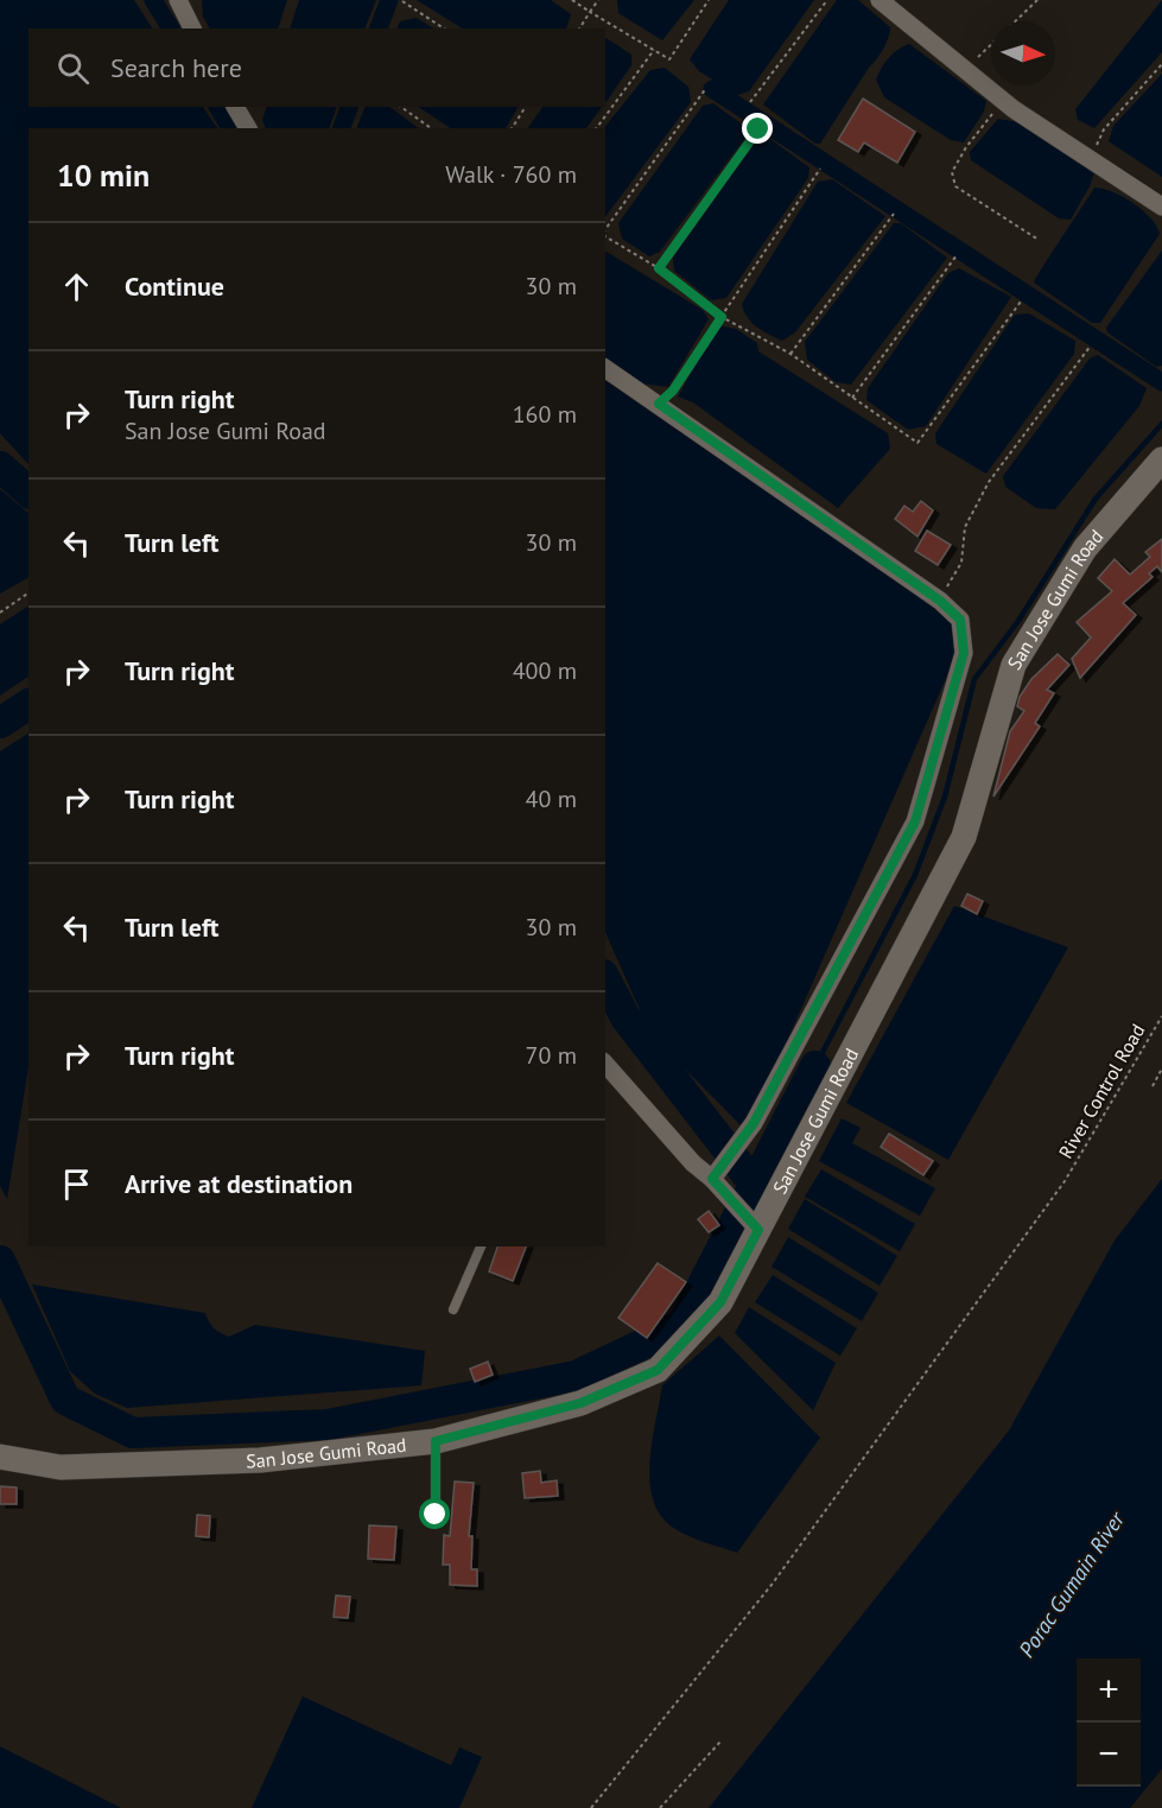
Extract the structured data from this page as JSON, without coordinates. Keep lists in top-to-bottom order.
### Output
{
  "streets": {
    "street": ["San Jose Gumi Road"],
    "path": ["River Control Road"]
  },
  "water": ["Porac Gumain River"],
  "north": "right",
  "page": {
    "search": "Search here",
    "heading": ["10 min", "Walk · 760 m"],
    "list": [
      ["Continue", "30 m"],
      ["Turn right", "San Jose Gumi Road", "160 m"],
      ["Turn left", "30 m"],
      ["Turn right", "400 m"],
      ["Turn right", "40 m"],
      ["Turn left", "30 m"],
      ["Turn right", "70 m"],
      "Arrive at destination"
    ],
    "map_buttons": ["+", "−"]
  }
}
